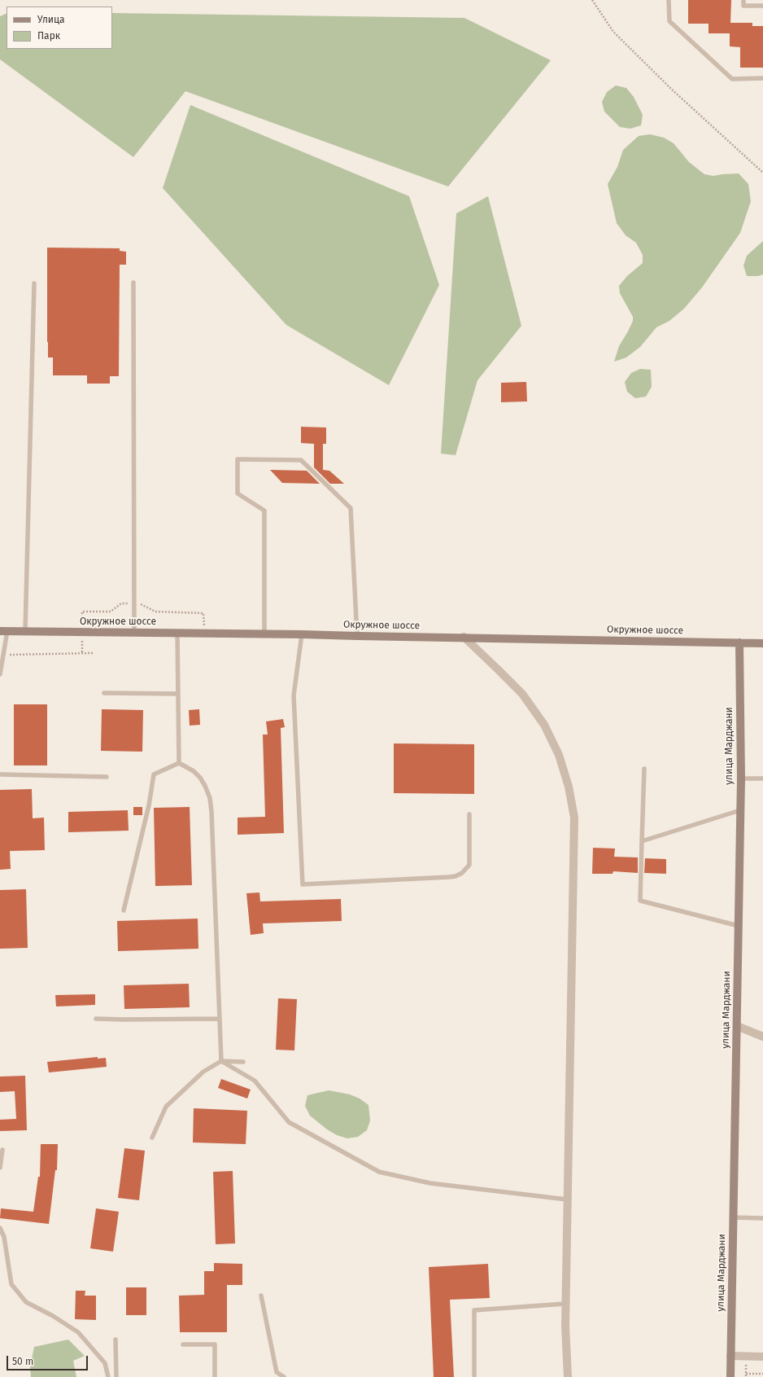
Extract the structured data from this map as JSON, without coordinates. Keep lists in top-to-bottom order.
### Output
{
  "streets": {
    "street": ["Окружное шоссе", "улица Марджани"]
  },
  "crossings": [
    ["Окружное шоссе", "улица Марджани"]
  ],
  "legend": ["Улица", "Парк"],
  "scale_bar": "50 m"
}
